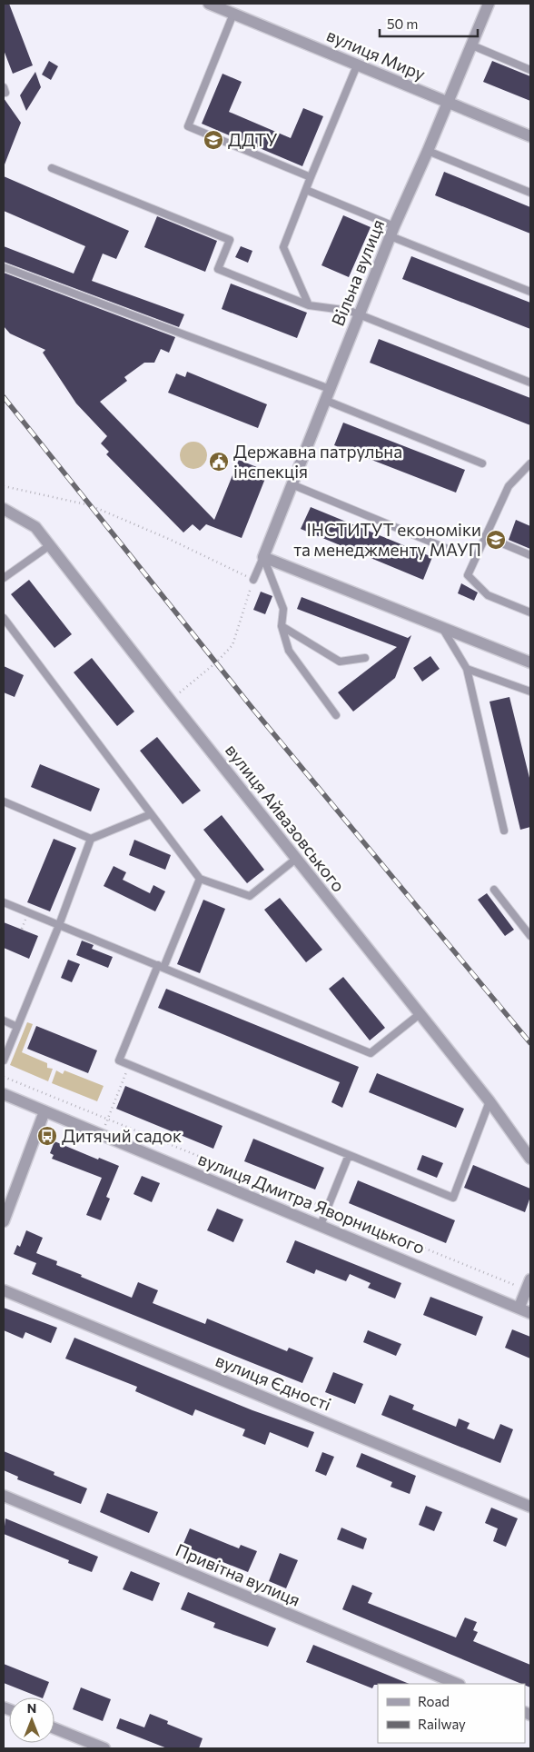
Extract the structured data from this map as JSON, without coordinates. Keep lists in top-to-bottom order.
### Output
{
  "streets": {
    "street": [
      "вулиця Миру",
      "Вільна вулиця",
      "вулиця Айвазовського",
      "вулиця Дмитра Яворницького",
      "вулиця Єдності",
      "Привітна вулиця"
    ]
  },
  "crossings": [
    ["вулиця Миру", "Вільна вулиця"]
  ],
  "places": {
    "school or university": ["ДДТУ", "ІНСТИТУТ економіки та менеджменту МАУП"],
    "public building": ["Державна патрульна інспекція"],
    "bus stop": ["Дитячий садок"]
  },
  "legend": ["Road", "Railway"],
  "scale_bar": "50 m",
  "north": "top"
}
